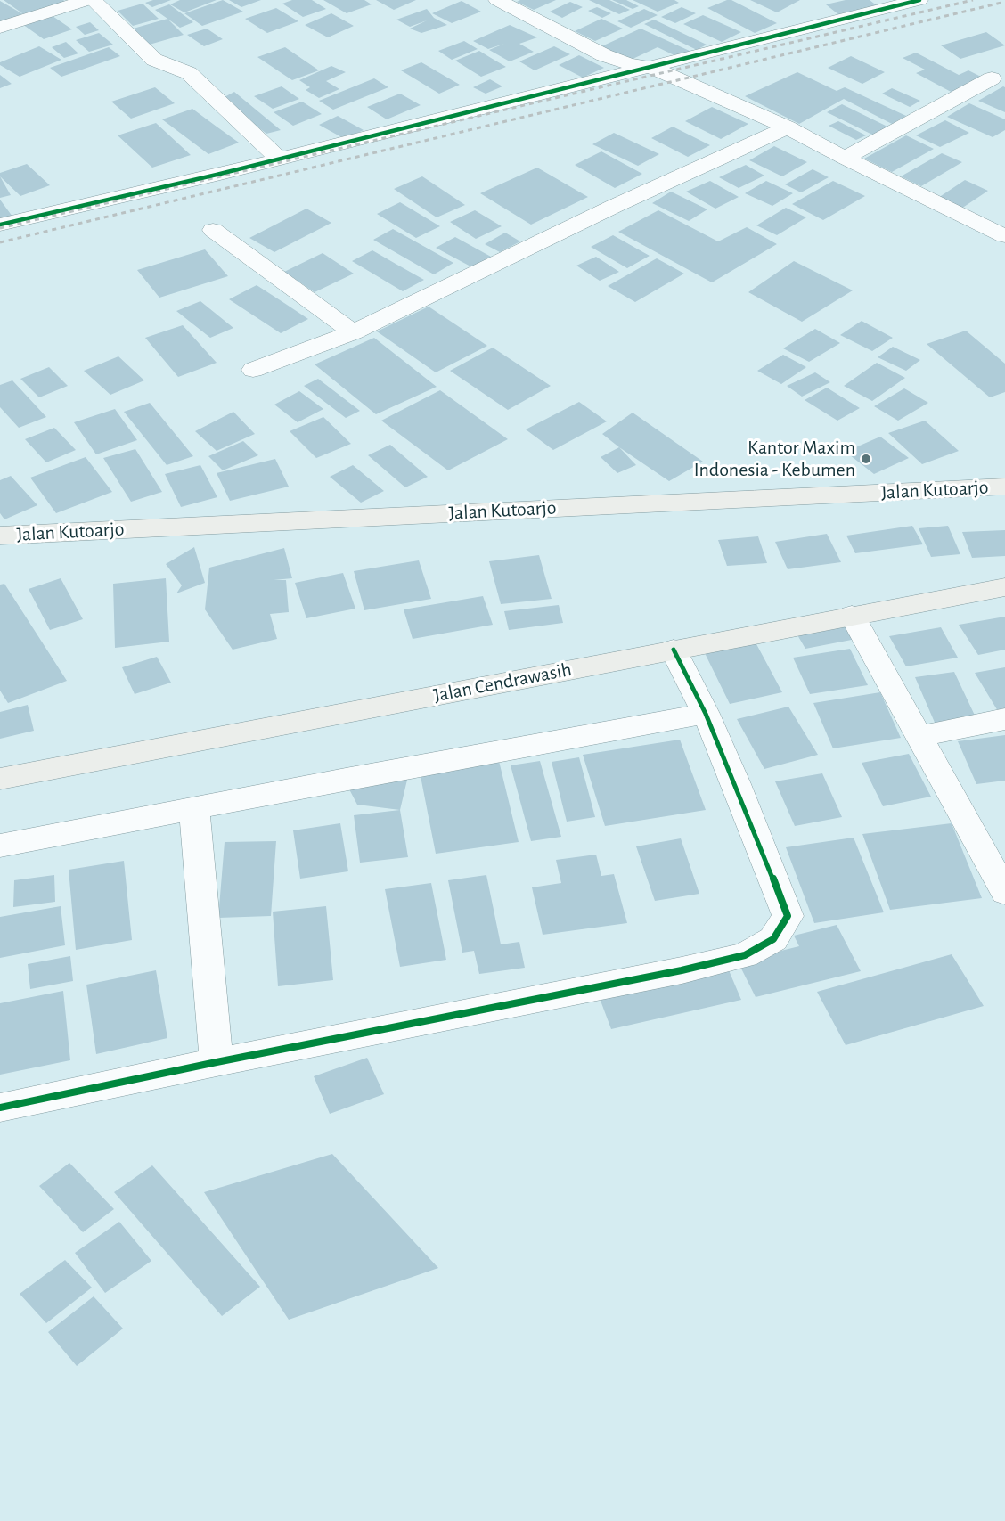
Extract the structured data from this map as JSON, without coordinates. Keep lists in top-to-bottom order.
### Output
{
  "streets": {
    "main road": ["Jalan Kutoarjo", "Jalan Cendrawasih"]
  },
  "places": ["Kantor Maxim Indonesia - Kebumen"]
}
